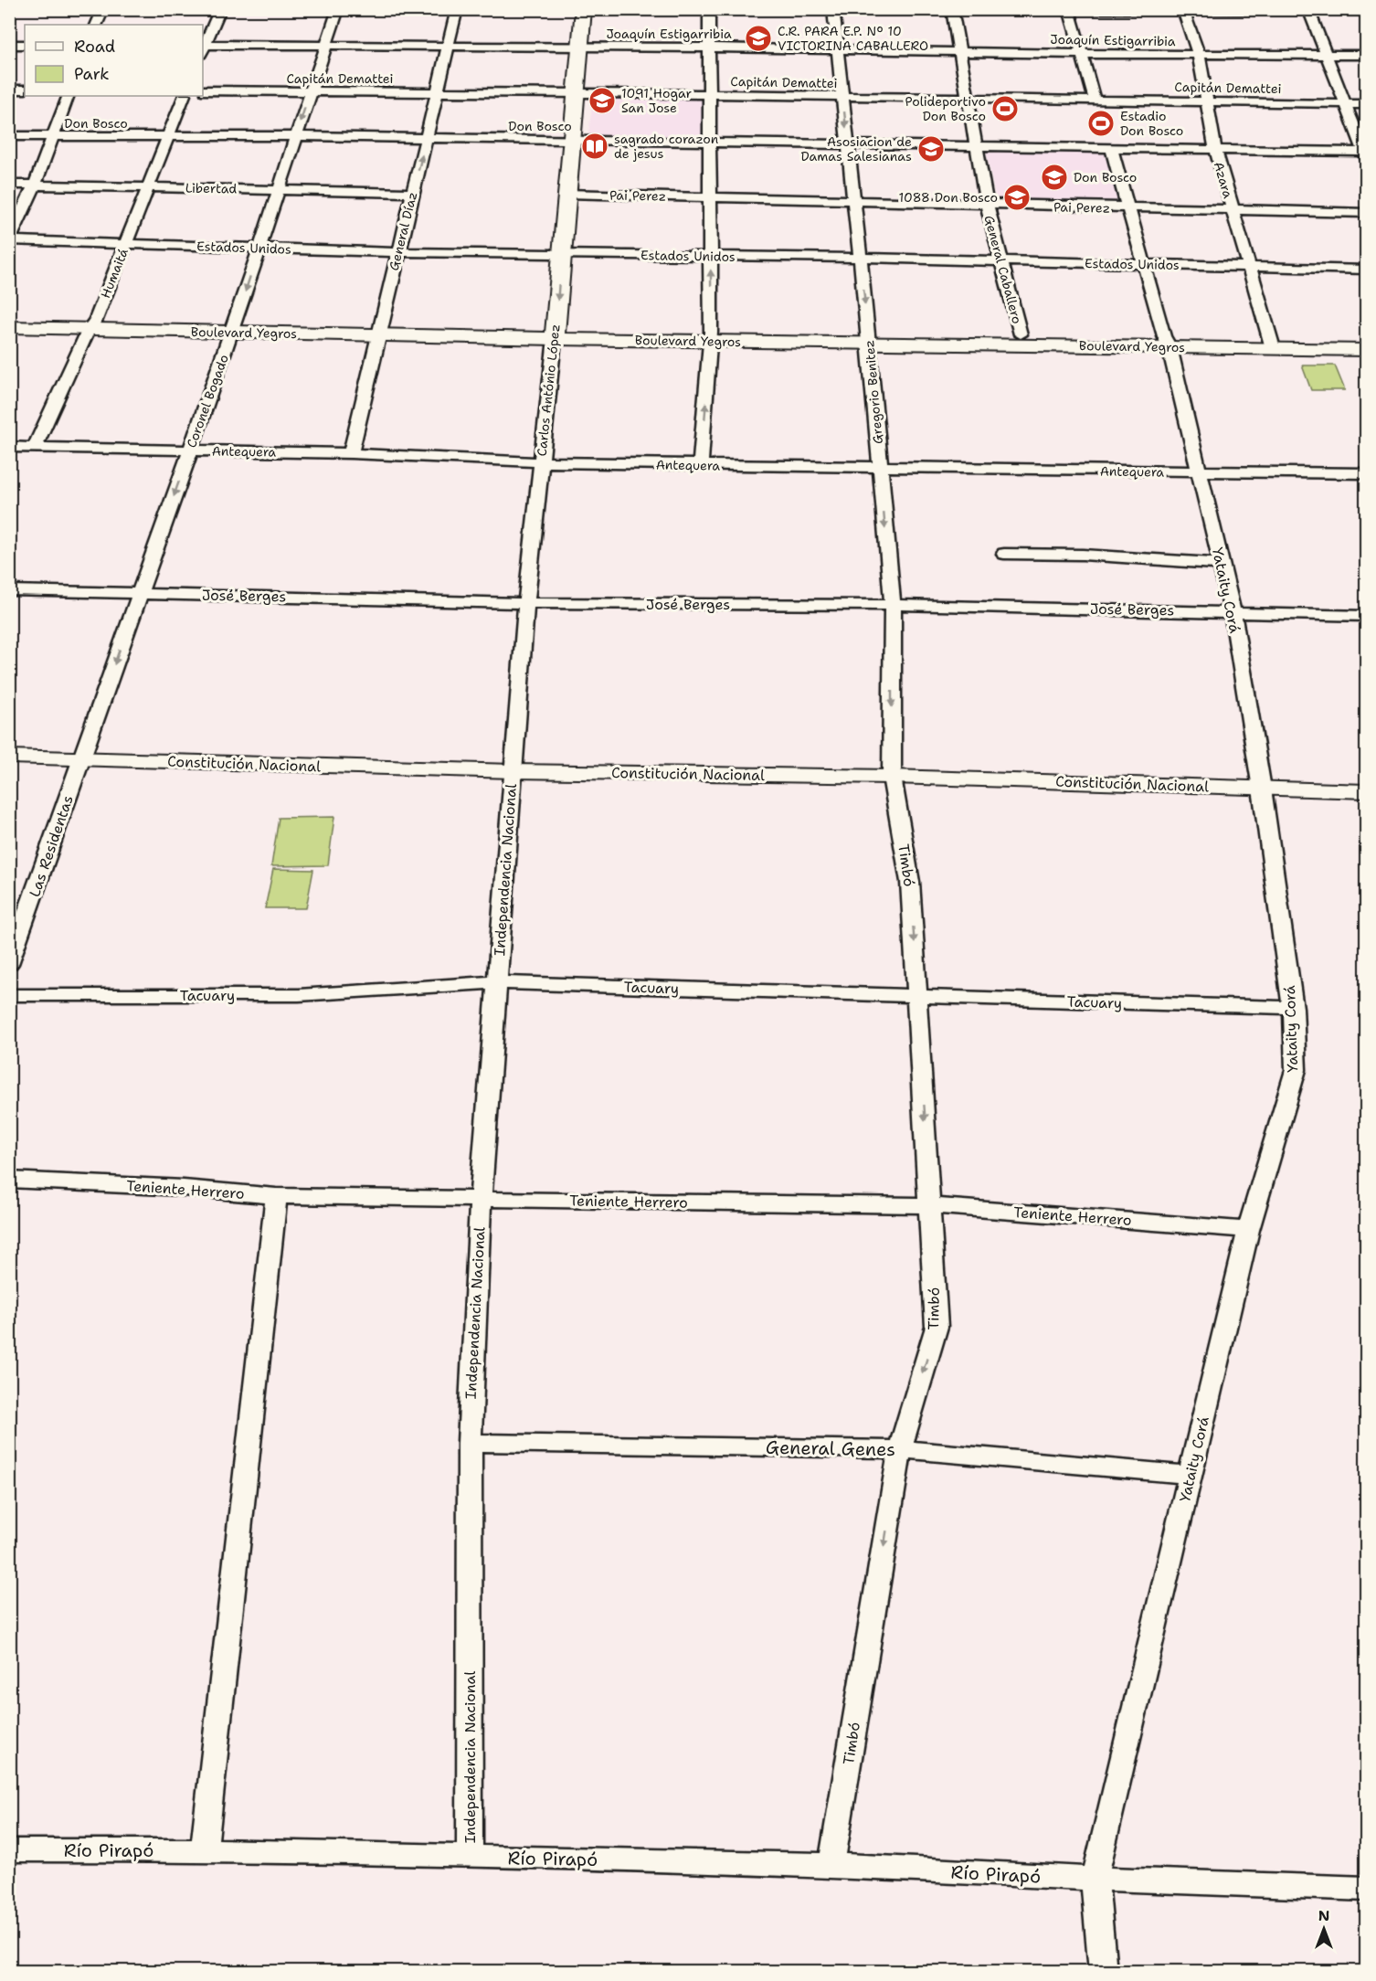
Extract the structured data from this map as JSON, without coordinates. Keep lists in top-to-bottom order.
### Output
{
  "streets": {
    "main road": ["Boulevard Yegros", "Carlos António López"],
    "street": [
      "Joaquín Estigarribia",
      "Capitán Demattei",
      "Don Bosco",
      "Azara",
      "Libertad",
      "Pai Perez",
      "General Díaz",
      "Estados Unidos",
      "General Caballero",
      "Humaitá",
      "Gregorio Benitez",
      "Coronel Bogado",
      "Antequera",
      "Yataity Corá",
      "José Berges",
      "Constitución Nacional",
      "Las Residentas",
      "Timbó",
      "Independencia Nacional",
      "Tacuary",
      "Teniente Herrero",
      "General Genes",
      "Río Pirapó"
    ]
  },
  "crossings": [
    ["Joaquín Estigarribia", "Azara"],
    ["Joaquín Estigarribia", "General Díaz"],
    ["Joaquín Estigarribia", "General Caballero"],
    ["Joaquín Estigarribia", "Carlos António López"],
    ["Joaquín Estigarribia", "Gregorio Benitez"],
    ["Joaquín Estigarribia", "Coronel Bogado"],
    ["Capitán Demattei", "Azara"],
    ["Capitán Demattei", "General Díaz"],
    ["Capitán Demattei", "General Caballero"],
    ["Capitán Demattei", "Carlos António López"],
    ["Capitán Demattei", "Gregorio Benitez"],
    ["Capitán Demattei", "Coronel Bogado"],
    ["Don Bosco", "Azara"],
    ["Don Bosco", "General Díaz"],
    ["Don Bosco", "General Caballero"],
    ["Don Bosco", "Humaitá"],
    ["Don Bosco", "Carlos António López"],
    ["Don Bosco", "Gregorio Benitez"],
    ["Don Bosco", "Coronel Bogado"],
    ["Don Bosco", "Yataity Corá"],
    ["Azara", "Pai Perez"],
    ["Azara", "Estados Unidos"],
    ["Azara", "Boulevard Yegros"],
    ["Libertad", "General Díaz"],
    ["Libertad", "Humaitá"],
    ["Libertad", "Coronel Bogado"],
    ["Pai Perez", "General Caballero"],
    ["Pai Perez", "Carlos António López"],
    ["Pai Perez", "Gregorio Benitez"],
    ["Pai Perez", "Yataity Corá"],
    ["General Díaz", "Estados Unidos"],
    ["General Díaz", "Boulevard Yegros"],
    ["General Díaz", "Antequera"],
    ["Estados Unidos", "General Caballero"],
    ["Estados Unidos", "Humaitá"],
    ["Estados Unidos", "Carlos António López"],
    ["Estados Unidos", "Gregorio Benitez"],
    ["Estados Unidos", "Coronel Bogado"],
    ["Estados Unidos", "Yataity Corá"],
    ["General Caballero", "Boulevard Yegros"],
    ["Humaitá", "Boulevard Yegros"],
    ["Humaitá", "Antequera"],
    ["Boulevard Yegros", "Carlos António López"],
    ["Boulevard Yegros", "Gregorio Benitez"],
    ["Boulevard Yegros", "Coronel Bogado"],
    ["Boulevard Yegros", "Yataity Corá"],
    ["Carlos António López", "Antequera"],
    ["Carlos António López", "José Berges"],
    ["Carlos António López", "Constitución Nacional"],
    ["Carlos António López", "Independencia Nacional"],
    ["Gregorio Benitez", "Antequera"],
    ["Gregorio Benitez", "José Berges"],
    ["Gregorio Benitez", "Constitución Nacional"],
    ["Gregorio Benitez", "Timbó"],
    ["Coronel Bogado", "Antequera"],
    ["Coronel Bogado", "José Berges"],
    ["Coronel Bogado", "Constitución Nacional"],
    ["Coronel Bogado", "Las Residentas"],
    ["Antequera", "Yataity Corá"],
    ["Yataity Corá", "José Berges"],
    ["Yataity Corá", "Constitución Nacional"],
    ["Yataity Corá", "Tacuary"],
    ["Yataity Corá", "Teniente Herrero"],
    ["Yataity Corá", "General Genes"],
    ["Yataity Corá", "Río Pirapó"],
    ["Constitución Nacional", "Las Residentas"],
    ["Constitución Nacional", "Timbó"],
    ["Constitución Nacional", "Independencia Nacional"],
    ["Timbó", "Tacuary"],
    ["Timbó", "Teniente Herrero"],
    ["Timbó", "General Genes"],
    ["Timbó", "Río Pirapó"],
    ["Independencia Nacional", "Tacuary"],
    ["Independencia Nacional", "Teniente Herrero"],
    ["Independencia Nacional", "General Genes"],
    ["Independencia Nacional", "Río Pirapó"]
  ],
  "one_way": ["Gregorio Benitez", "Coronel Bogado", "Timbó"],
  "places": {
    "school or university": [
      "C.R. PARA E.P. Nº 10 VICTORINA CABALLERO",
      "1091 Hogar San Jose",
      "Asosiacion de Damas Salesianas",
      "Don Bosco",
      "1088 Don Bosco"
    ],
    "sports": ["Polideportivo Don Bosco", "Estadio Don Bosco"],
    "library": ["sagrado corazon de jesus"]
  },
  "legend": ["Road", "Park"],
  "north": "top"
}
